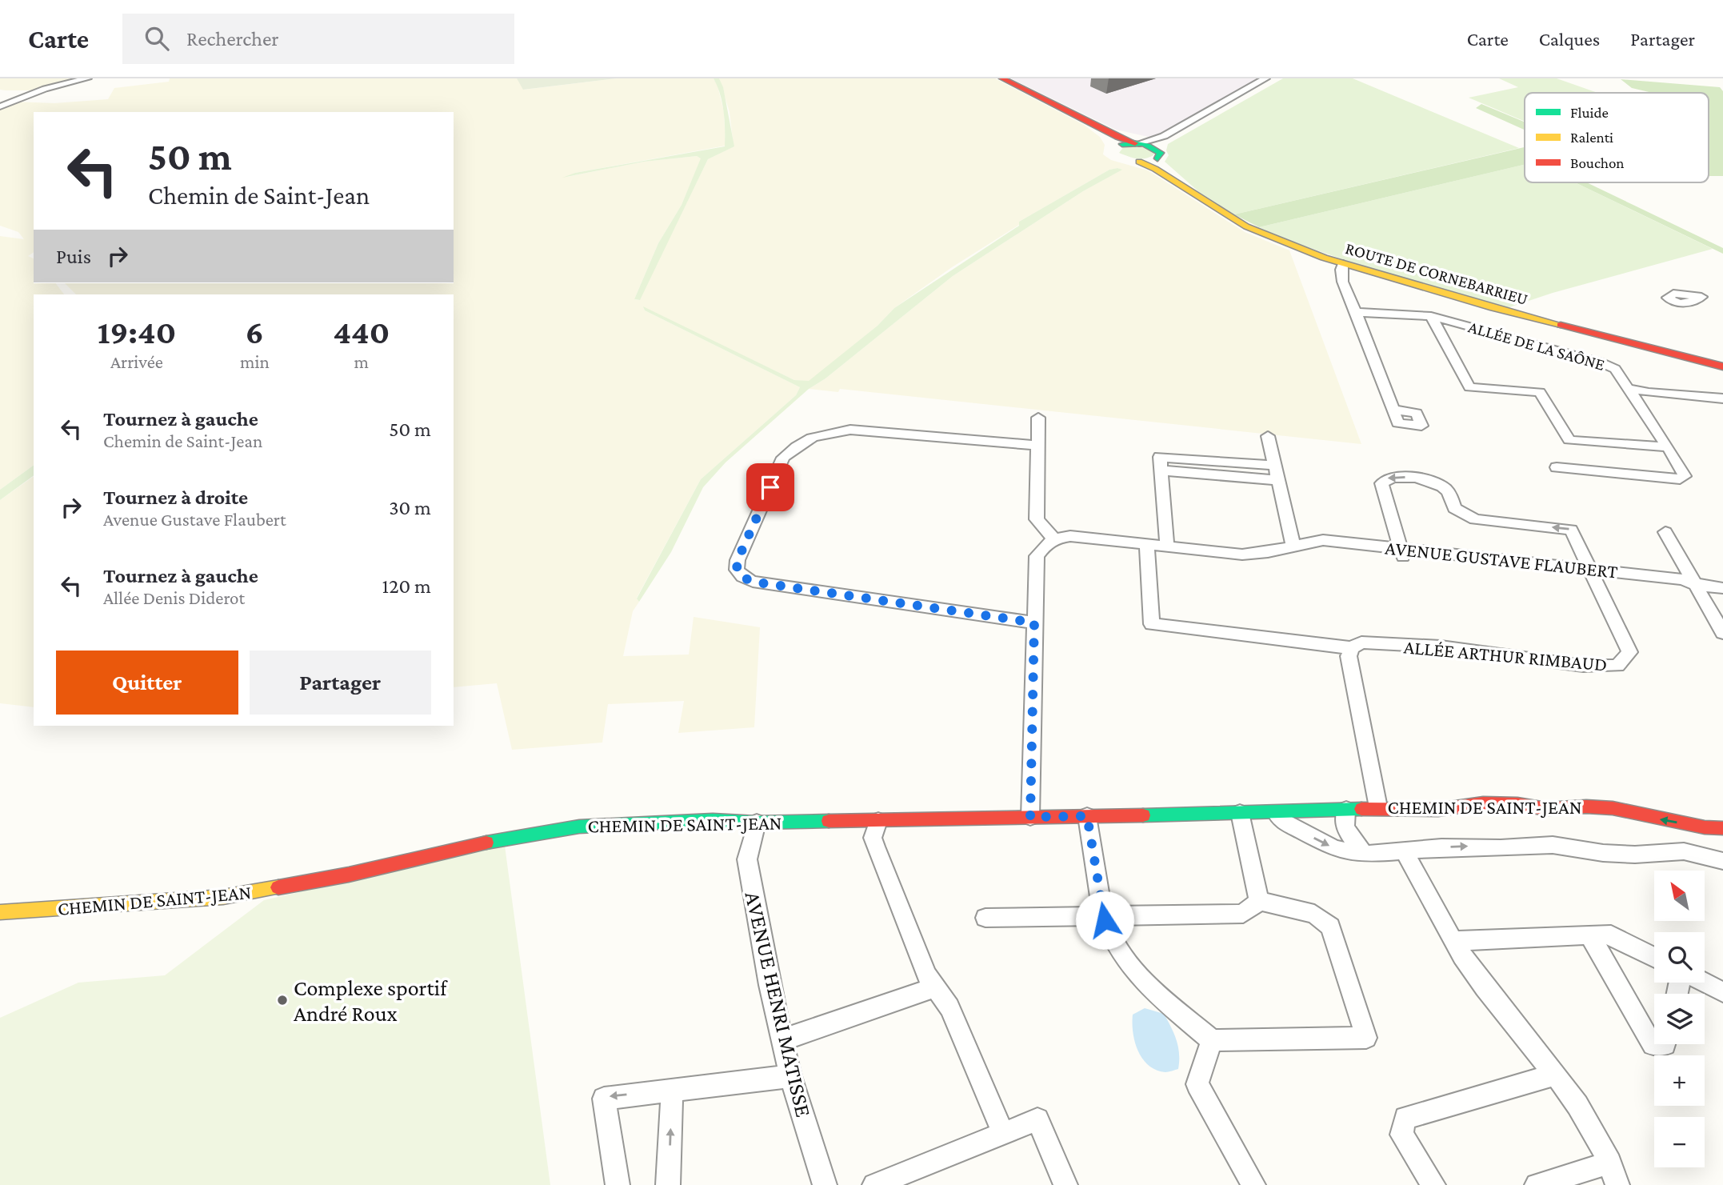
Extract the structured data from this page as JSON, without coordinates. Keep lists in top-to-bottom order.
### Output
{
  "streets": {
    "main road": ["ROUTE DE CORNEBARRIEU", "CHEMIN DE SAINT-JEAN"],
    "street": [
      "ALLÉE DE LA SAÔNE",
      "AVENUE GUSTAVE FLAUBERT",
      "ALLÉE ARTHUR RIMBAUD",
      "AVENUE HENRI MATISSE"
    ]
  },
  "crossings": [
    ["AVENUE GUSTAVE FLAUBERT", "ALLÉE ARTHUR RIMBAUD"],
    ["CHEMIN DE SAINT-JEAN", "AVENUE HENRI MATISSE"]
  ],
  "places": ["Complexe sportif André Roux"],
  "legend": ["Fluide", "Ralenti", "Bouchon"],
  "north": "top left",
  "page": {
    "header": "Carte",
    "search": "Rechercher",
    "nav": ["Carte", "Calques", "Partager"],
    "turn": ["50 m", "Chemin de Saint-Jean"],
    "then": "Puis",
    "eta": [
      "19:40",
      "Arrivée",
      "6",
      "min",
      "440",
      "m"
    ],
    "list": [
      {
        "name": "Tournez à gauche",
        "note": "Chemin de Saint-Jean",
        "value": "50 m"
      },
      {
        "name": "Tournez à droite",
        "note": "Avenue Gustave Flaubert",
        "value": "30 m"
      },
      {
        "name": "Tournez à gauche",
        "note": "Allée Denis Diderot",
        "value": "120 m"
      }
    ],
    "buttons": ["Quitter", "Partager"],
    "map_buttons": ["+", "−"]
  }
}
